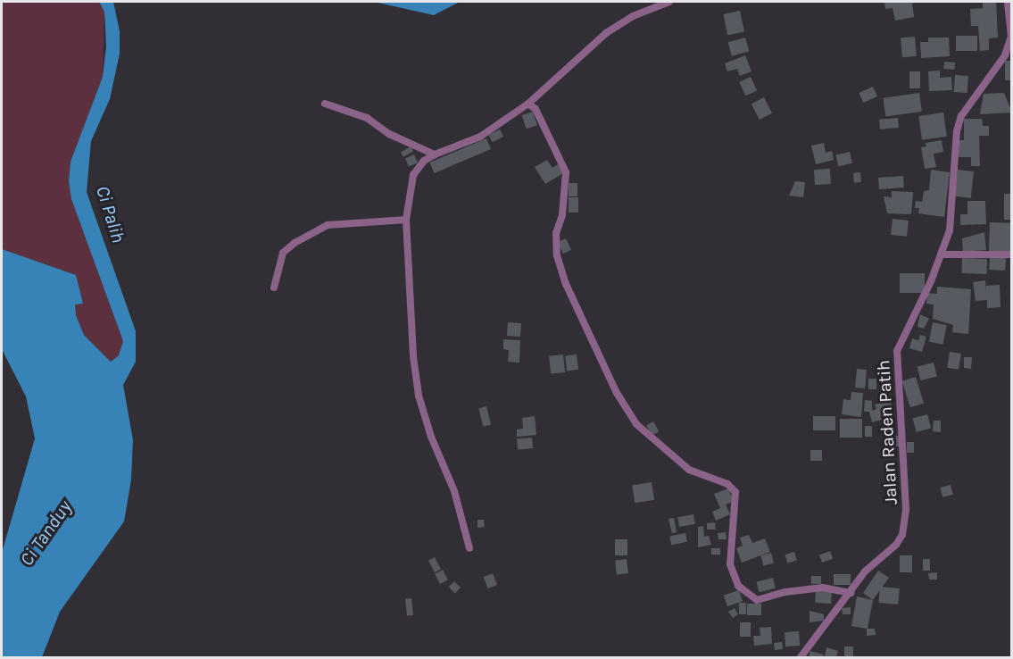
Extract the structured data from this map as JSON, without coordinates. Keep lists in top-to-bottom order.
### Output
{
  "streets": {
    "street": ["Jalan Raden Patih"]
  },
  "water": ["Ci Palih", "Ci Tanduy"]
}
